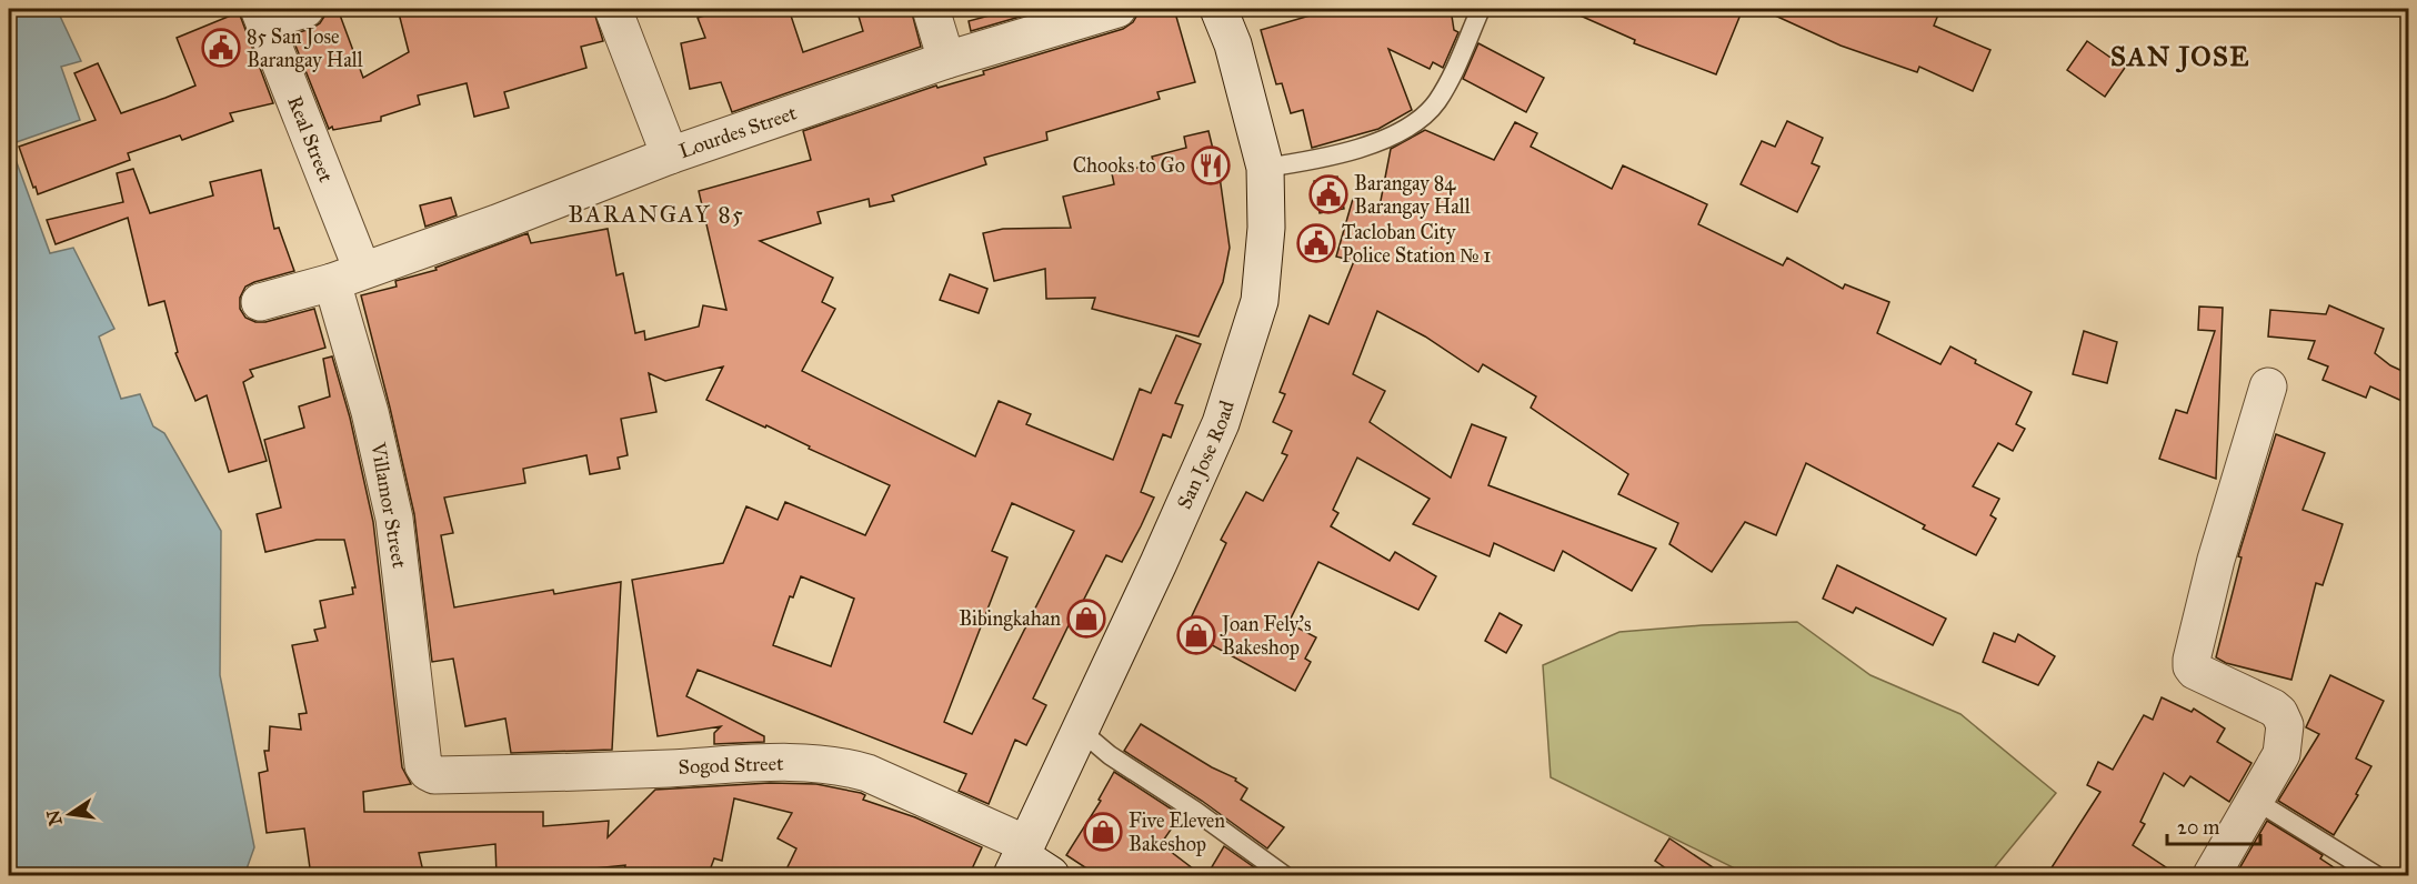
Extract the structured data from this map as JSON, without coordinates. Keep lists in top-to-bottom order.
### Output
{
  "streets": {
    "street": [
      "Lourdes Street",
      "Real Street",
      "San Jose Road",
      "Villamor Street",
      "Sogod Street"
    ]
  },
  "crossings": [
    ["Lourdes Street", "Real Street"],
    ["Lourdes Street", "Villamor Street"],
    ["Real Street", "Villamor Street"],
    ["San Jose Road", "Sogod Street"],
    ["Villamor Street", "Sogod Street"]
  ],
  "districts": ["SAN JOSE", "BARANGAY 85"],
  "places": {
    "public building": ["85 San Jose Barangay Hall", "Barangay 84 Barangay Hall", "Tacloban City Police Station № 1"],
    "restaurant": ["Chooks to Go"],
    "shop": ["Bibingkahan", "Joan Fely's Bakeshop", "Five Eleven Bakeshop"]
  },
  "scale_bar": "20 m",
  "north": "left"
}
